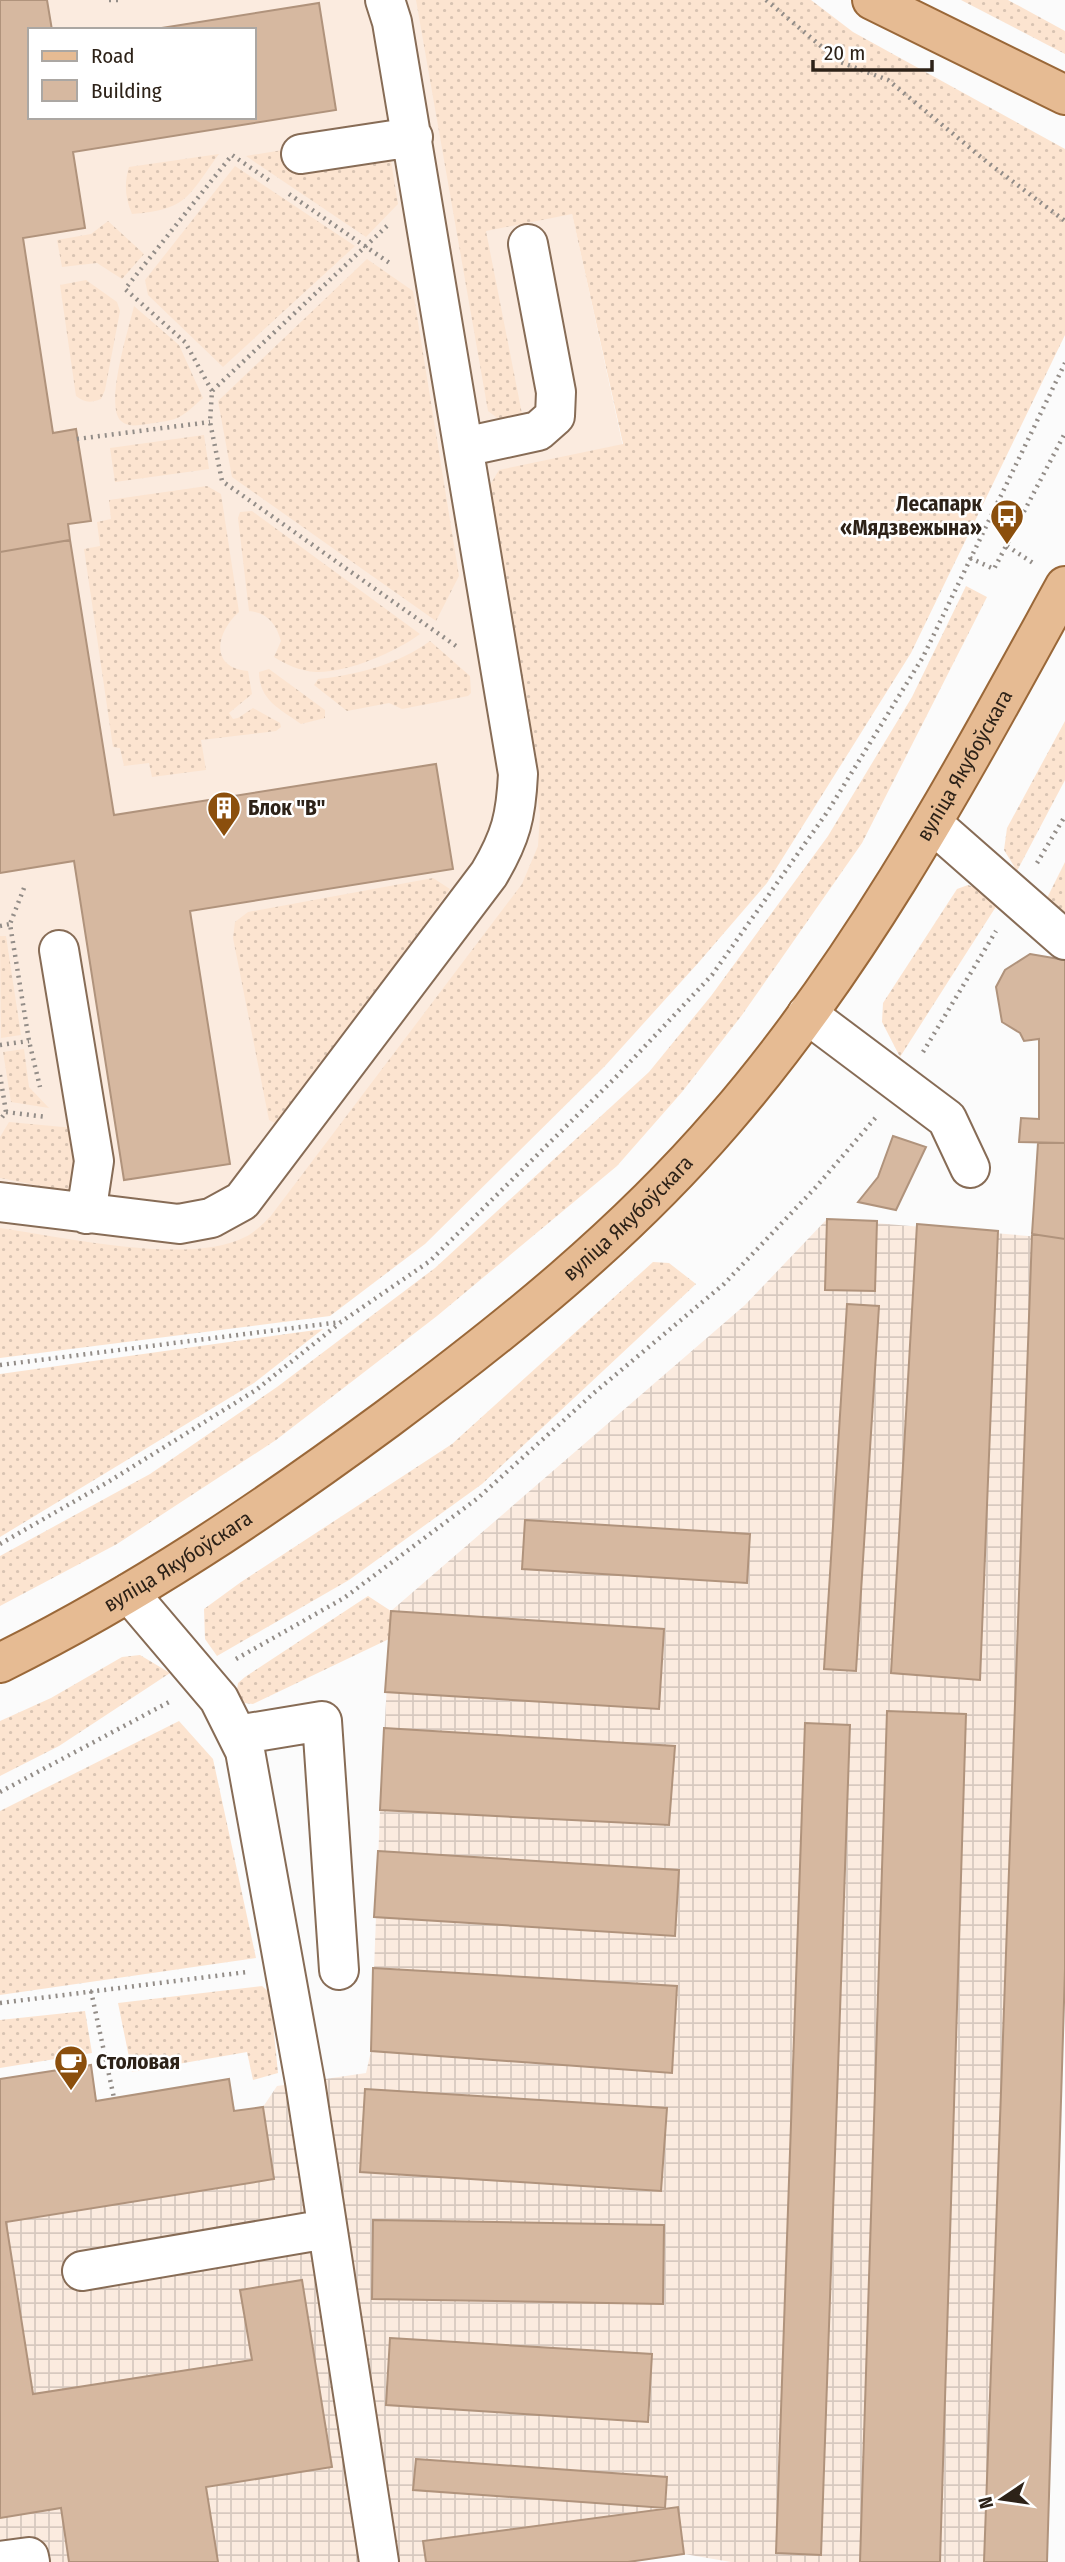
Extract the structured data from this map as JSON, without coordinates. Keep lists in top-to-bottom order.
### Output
{
  "streets": {
    "main road": ["вуліца Якубоўскага"]
  },
  "places": {
    "bus stop": ["Лесапарк «Мядзвежына»"],
    "building": ["Блок \"В\""],
    "cafe": ["Cтоловая"]
  },
  "legend": ["Road", "Building"],
  "scale_bar": "20 m",
  "north": "left"
}
